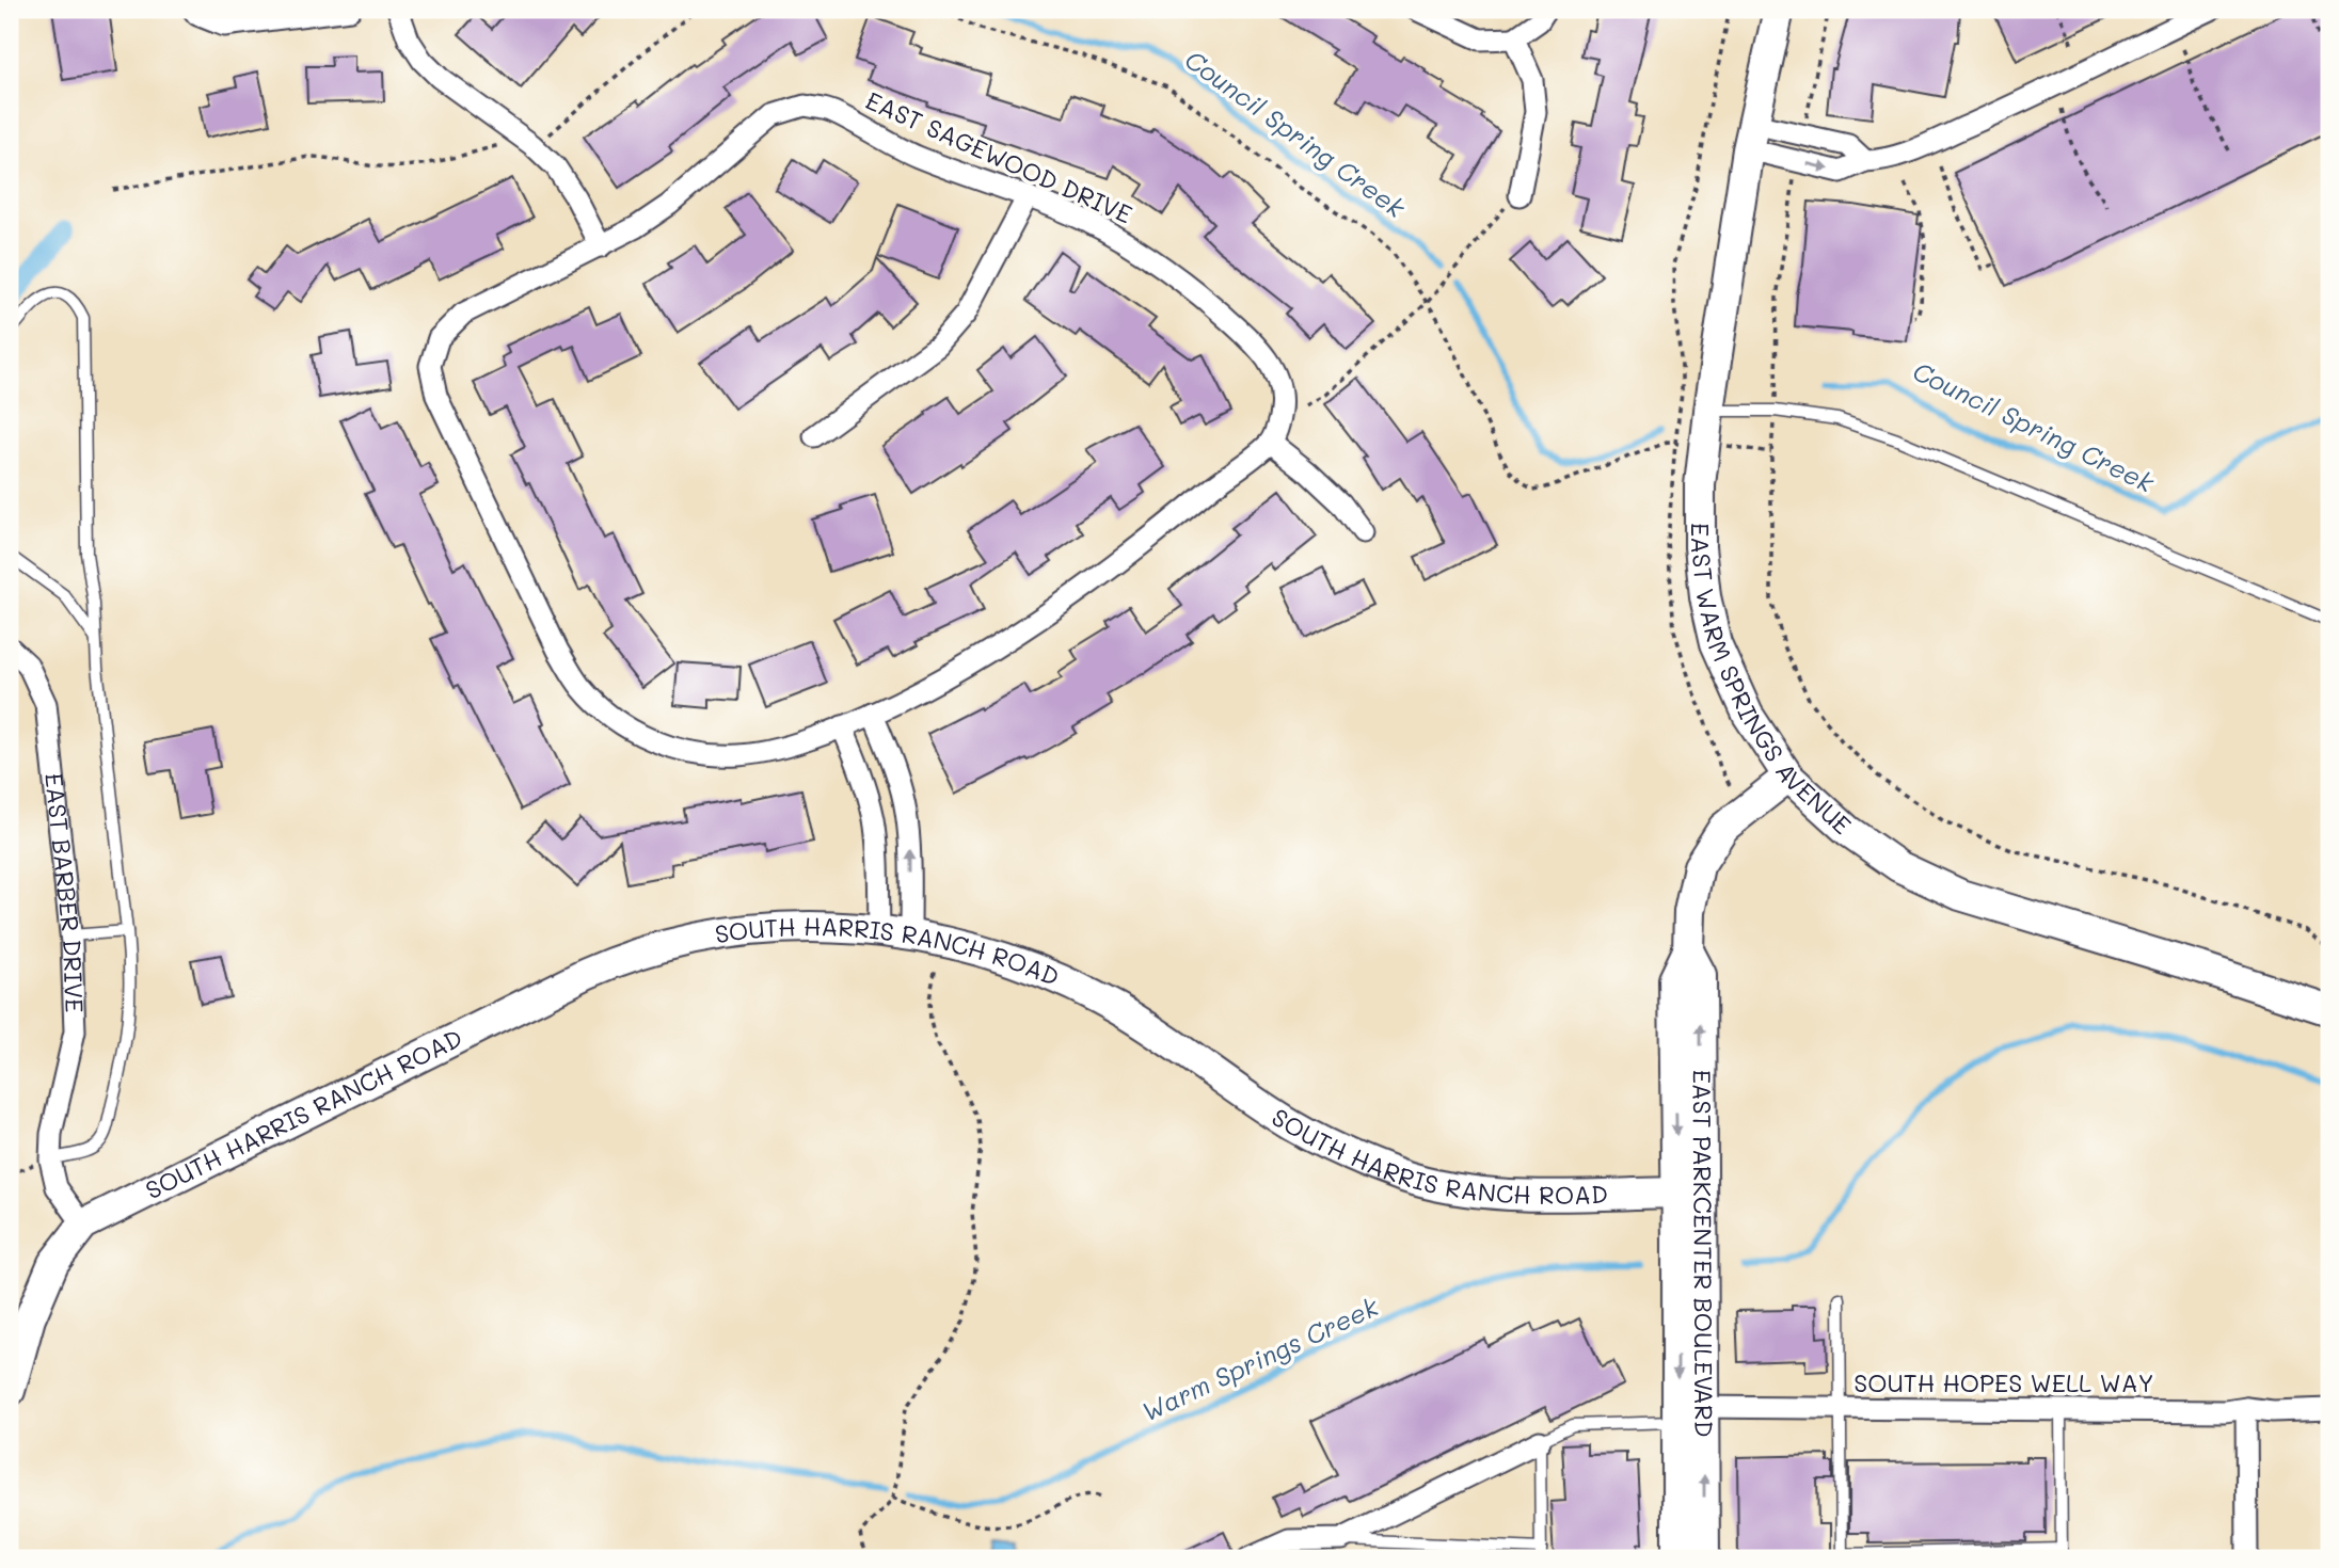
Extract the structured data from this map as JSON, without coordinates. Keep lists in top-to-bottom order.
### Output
{
  "streets": {
    "street": [
      "EAST SAGEWOOD DRIVE",
      "EAST WARM SPRINGS AVENUE",
      "EAST BARBER DRIVE",
      "SOUTH HARRIS RANCH ROAD",
      "EAST PARKCENTER BOULEVARD",
      "SOUTH HOPES WELL WAY"
    ]
  },
  "crossings": [
    ["EAST WARM SPRINGS AVENUE", "EAST PARKCENTER BOULEVARD"],
    ["EAST BARBER DRIVE", "SOUTH HARRIS RANCH ROAD"],
    ["SOUTH HARRIS RANCH ROAD", "EAST PARKCENTER BOULEVARD"],
    ["EAST PARKCENTER BOULEVARD", "SOUTH HOPES WELL WAY"]
  ],
  "water": ["Council Spring Creek", "Warm Springs Creek"]
}
